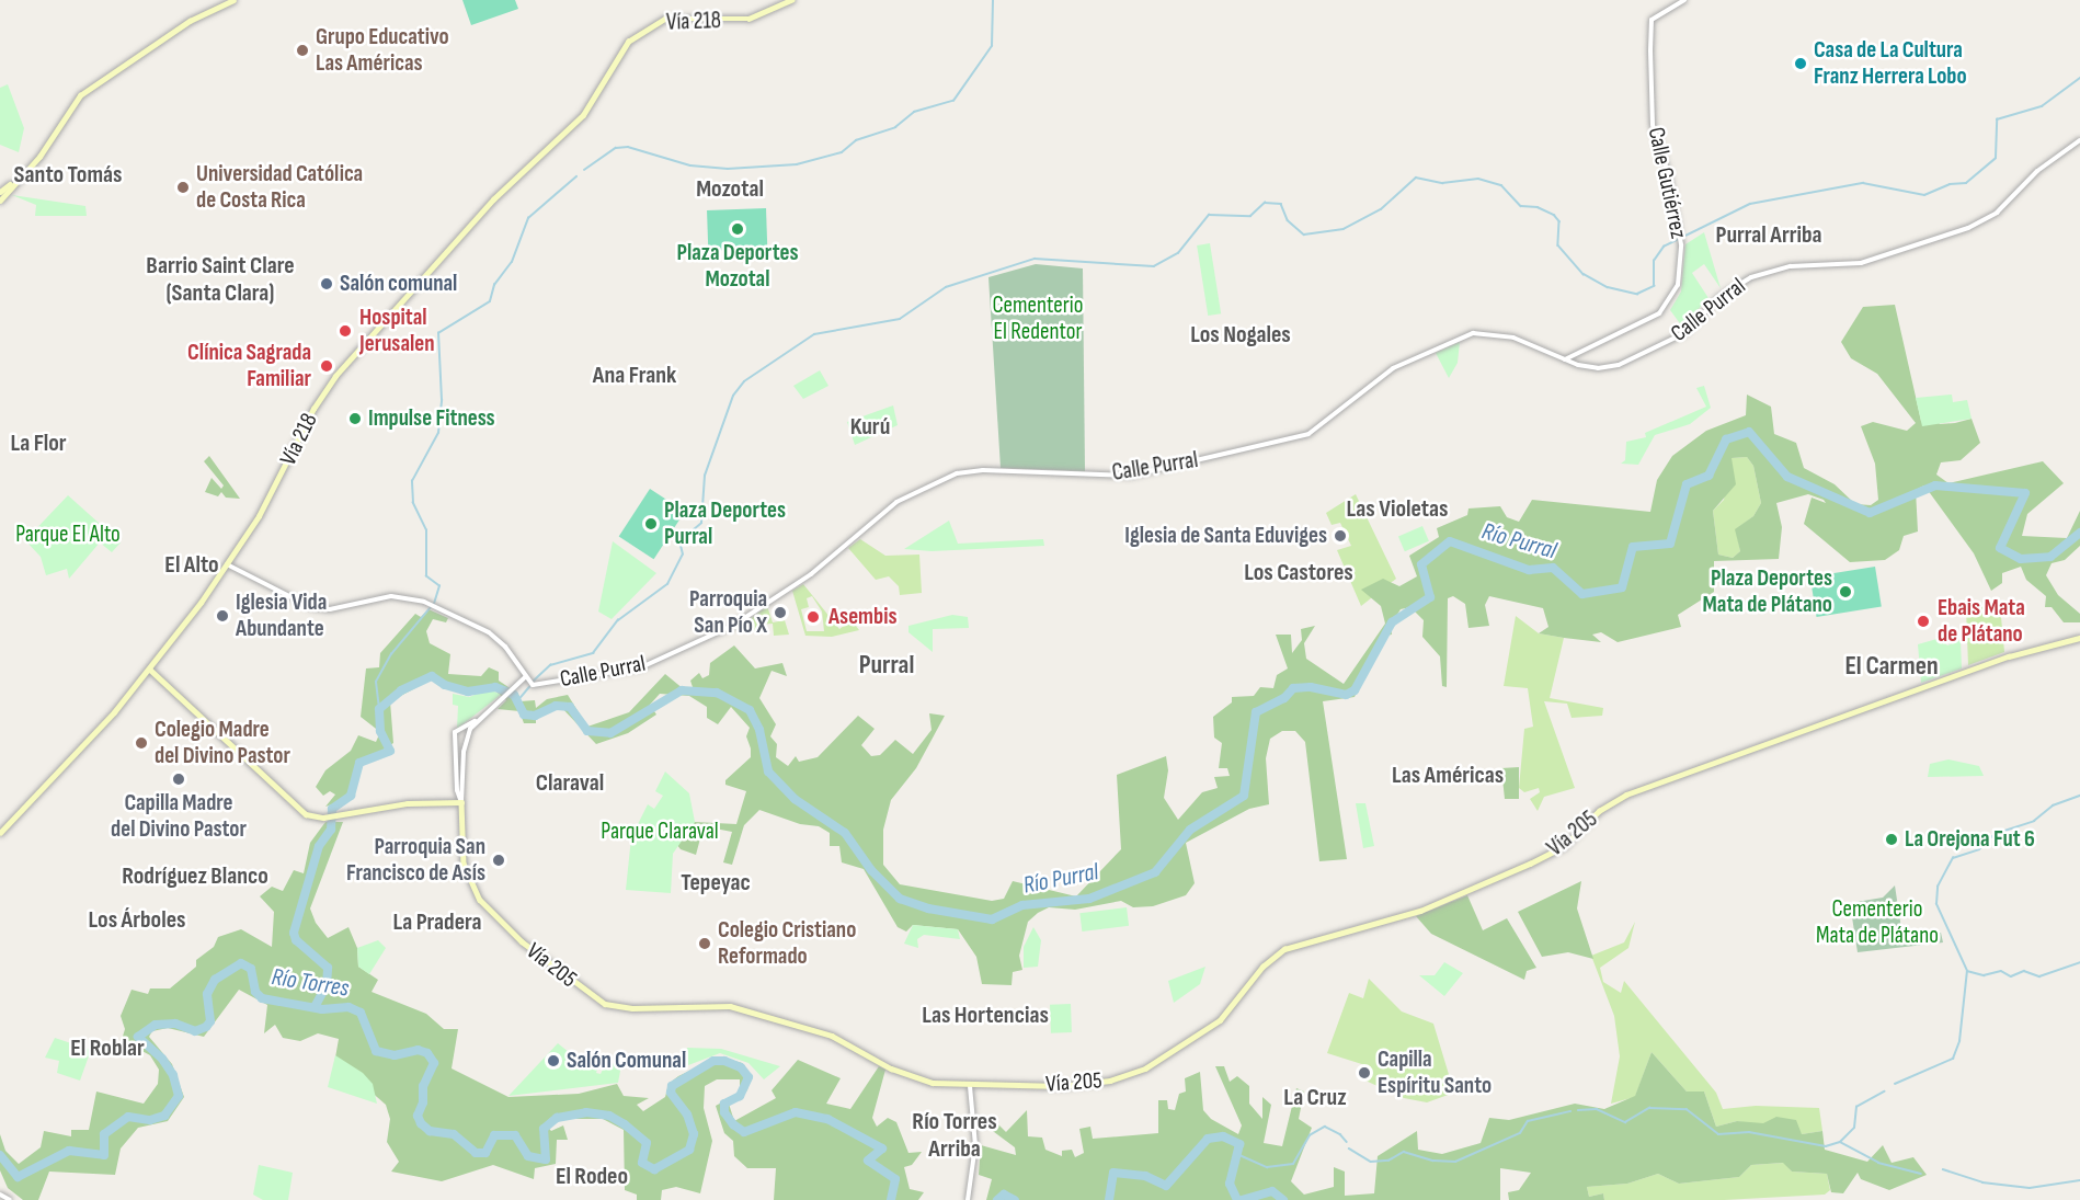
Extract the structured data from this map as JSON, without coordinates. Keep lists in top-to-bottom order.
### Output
{
  "streets": {
    "main road": ["Vía 218", "Vía 205"],
    "street": ["Calle Gutiérrez", "Calle Purral"]
  },
  "crossings": [
    ["Vía 218", "Calle Purral"],
    ["Calle Gutiérrez", "Calle Purral"]
  ],
  "districts": [
    "Santo Tomás",
    "Mozotal",
    "Purral Arriba",
    "Barrio Saint Clare (Santa Clara)",
    "Los Nogales",
    "Ana Frank",
    "Kurú",
    "La Flor",
    "Las Violetas",
    "El Alto",
    "Los Castores",
    "Purral",
    "El Carmen",
    "Las Américas",
    "Claraval",
    "Rodríguez Blanco",
    "Tepeyac",
    "Los Árboles",
    "La Pradera",
    "Las Hortencias",
    "El Roblar",
    "La Cruz",
    "Río Torres Arriba",
    "El Rodeo"
  ],
  "water": ["Río Purral", "Río Torres"],
  "parks": [
    "Cementerio El Redentor",
    "Parque El Alto",
    "Parque Claraval",
    "Cementerio Mata de Plátano"
  ],
  "places": [
    "Grupo Educativo Las Américas",
    "Casa de La Cultura Franz Herrera Lobo",
    "Universidad Católica de Costa Rica",
    "Plaza Deportes Mozotal",
    "Salón comunal",
    "Hospital Jerusalen",
    "Clínica Sagrada Familiar",
    "Impulse Fitness",
    "Plaza Deportes Purral",
    "Iglesia de Santa Eduviges",
    "Plaza Deportes Mata de Plátano",
    "Parroquia San Pío X",
    "Iglesia Vida Abundante",
    "Asembis",
    "Ebais Mata de Plátano",
    "Colegio Madre del Divino Pastor",
    "Capilla Madre del Divino Pastor",
    "La Orejona Fut 6",
    "Parroquia San Francisco de Asís",
    "Colegio Cristiano Reformado",
    "Salón Comunal",
    "Capilla Espíritu Santo"
  ]
}
